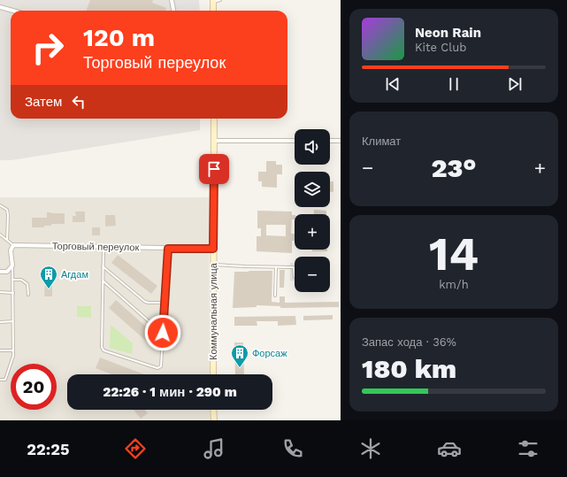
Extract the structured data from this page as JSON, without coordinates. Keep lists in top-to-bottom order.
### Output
{
  "streets": {
    "main road": ["Коммунальная улица"],
    "street": ["Торговый переулок"]
  },
  "crossings": [
    ["Торговый переулок", "Коммунальная улица"]
  ],
  "places": {
    "building": ["Агдам", "Форсаж"]
  },
  "page": {
    "turn": ["120 m", "Торговый переулок"],
    "song": ["Neon Rain", "Kite Club"],
    "then": "Затем",
    "tile": [
      "Климат",
      ["14", "km/h"],
      ["Запас хода · 36%", "180 km"]
    ],
    "map_buttons": ["+", "−"],
    "heat": ["−", "23°", "+"],
    "limit": "20",
    "trip": "22:26 · 1 мин · 290 m",
    "tabs": "22:25"
  }
}
